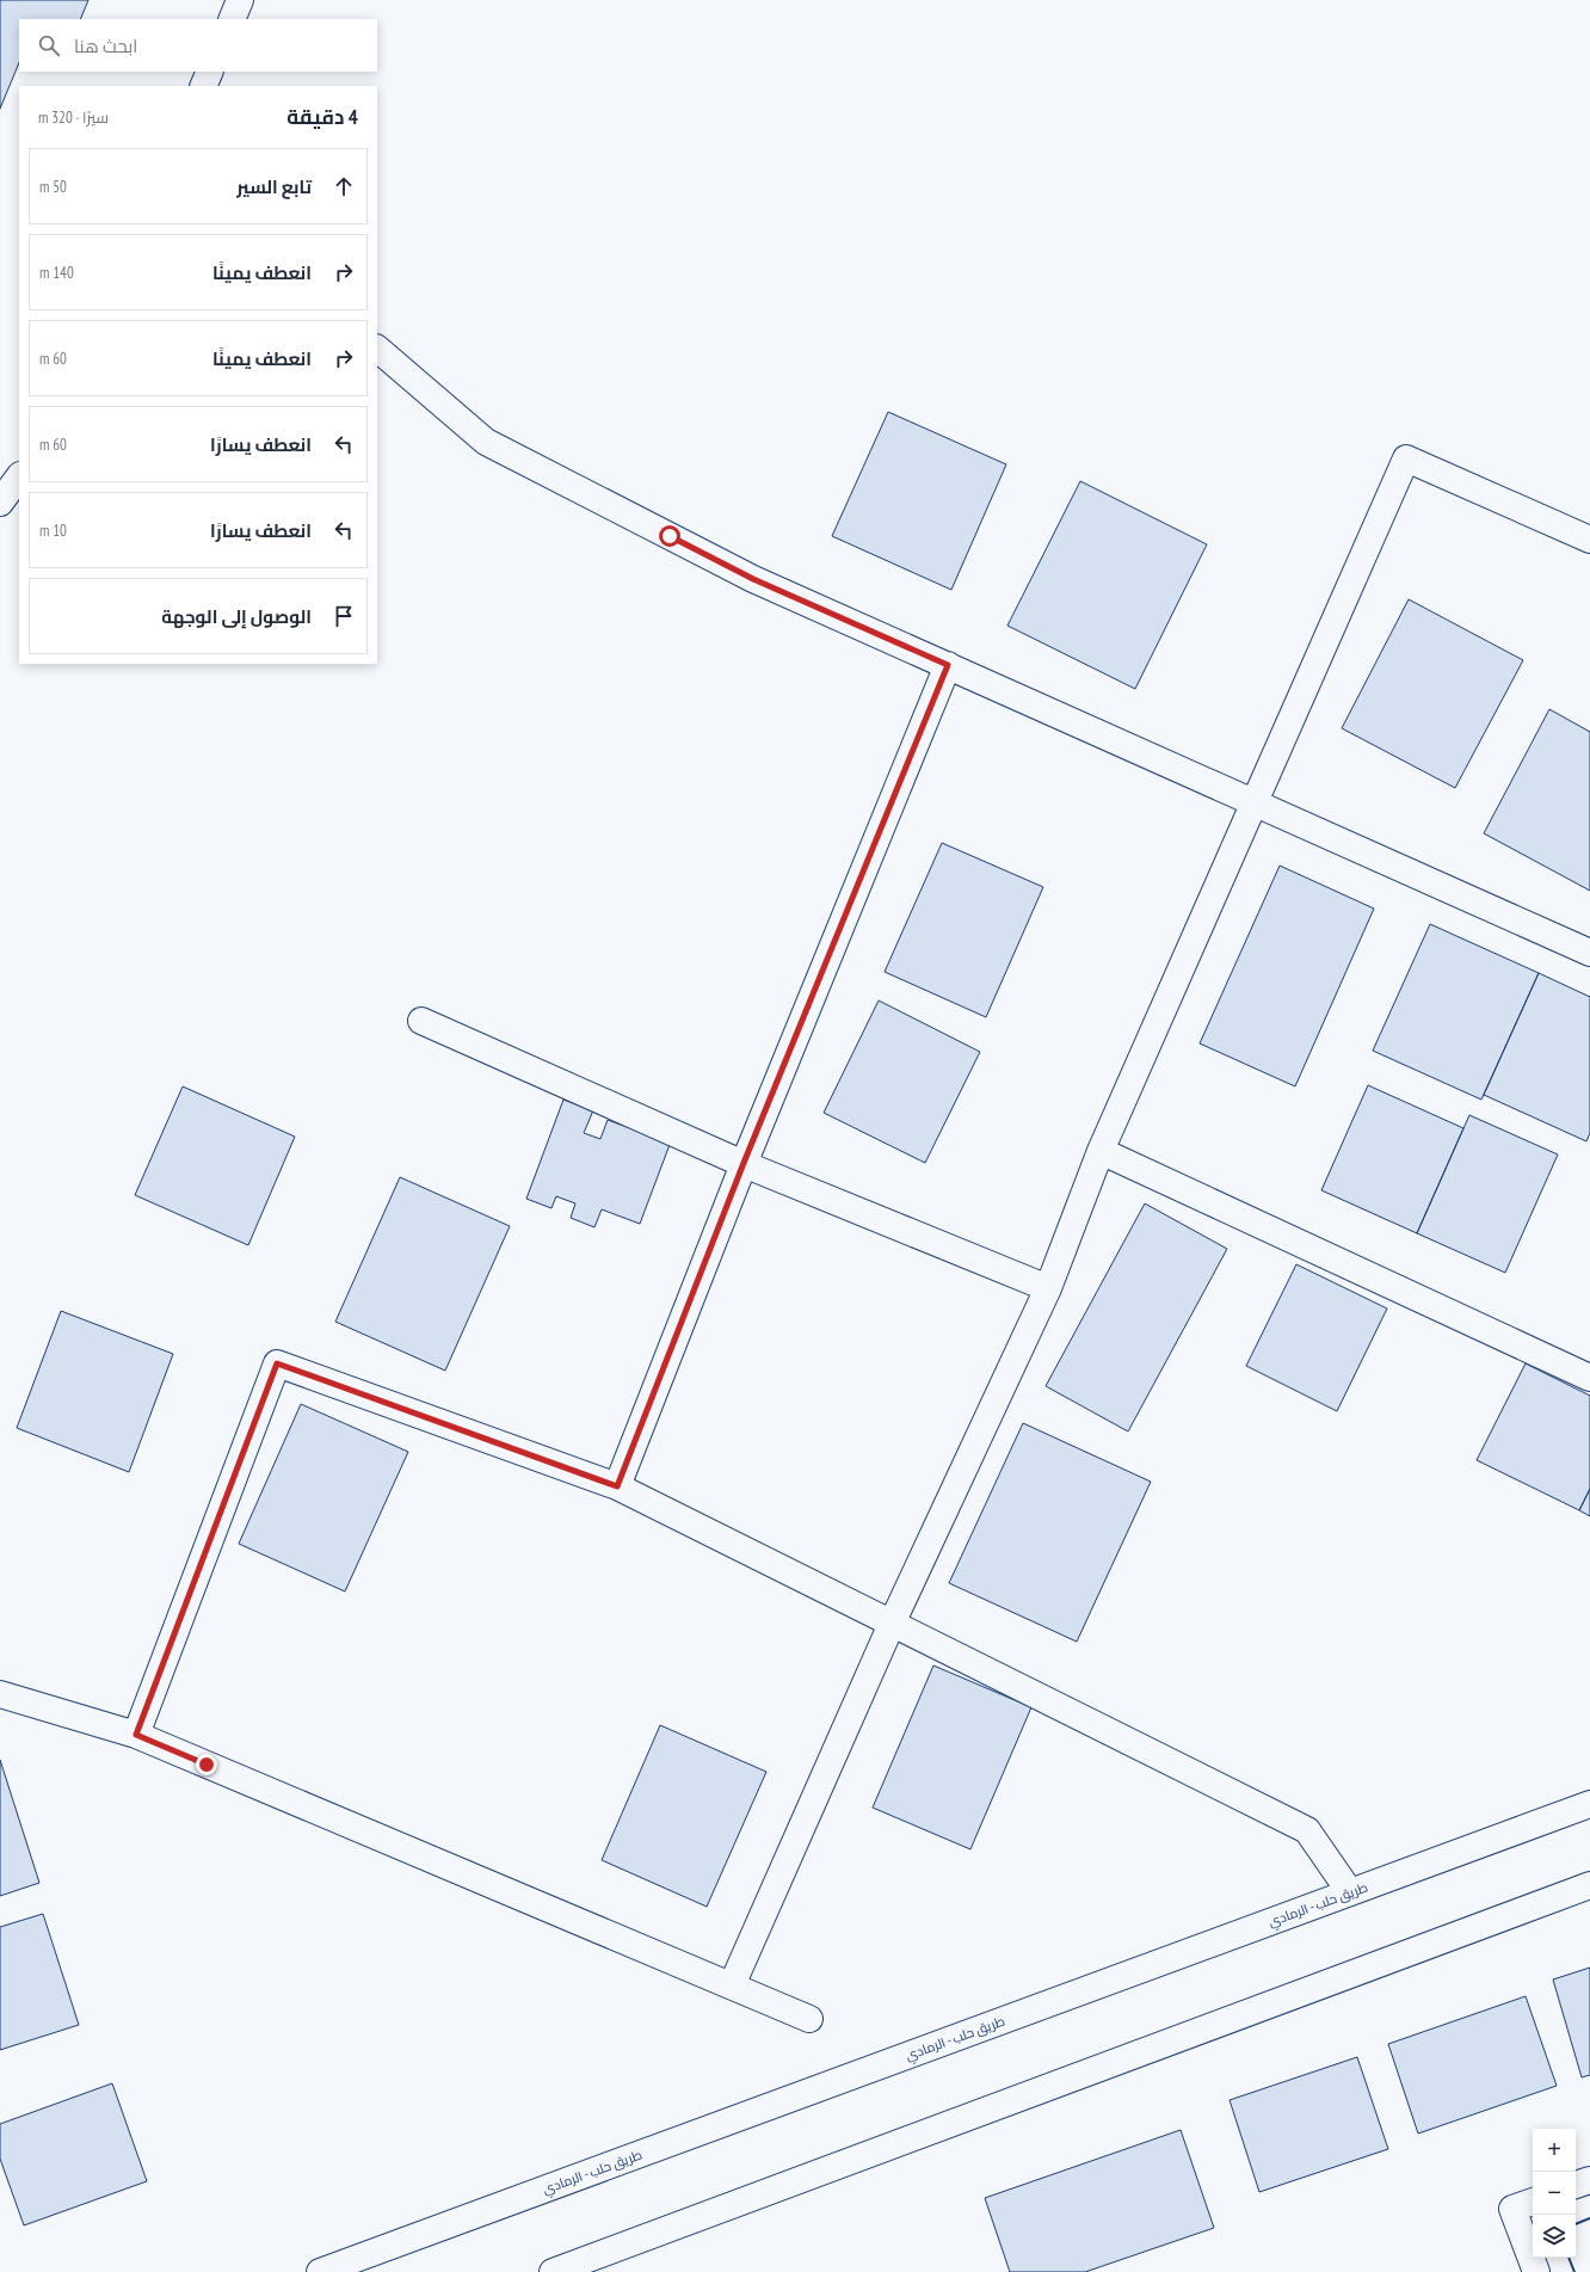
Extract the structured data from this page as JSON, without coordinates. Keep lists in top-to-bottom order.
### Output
{
  "streets": {
    "main road": ["طريق حلب - الرمادي"]
  },
  "page": {
    "search": "ابحث هنا",
    "heading": ["4 دقيقة", "سيرًا · 320 m"],
    "list": [
      ["تابع السير", "50 m"],
      ["انعطف يمينًا", "140 m"],
      ["انعطف يمينًا", "60 m"],
      ["انعطف يسارًا", "60 m"],
      ["انعطف يسارًا", "10 m"],
      "الوصول إلى الوجهة"
    ],
    "map_buttons": ["+", "−"]
  }
}
